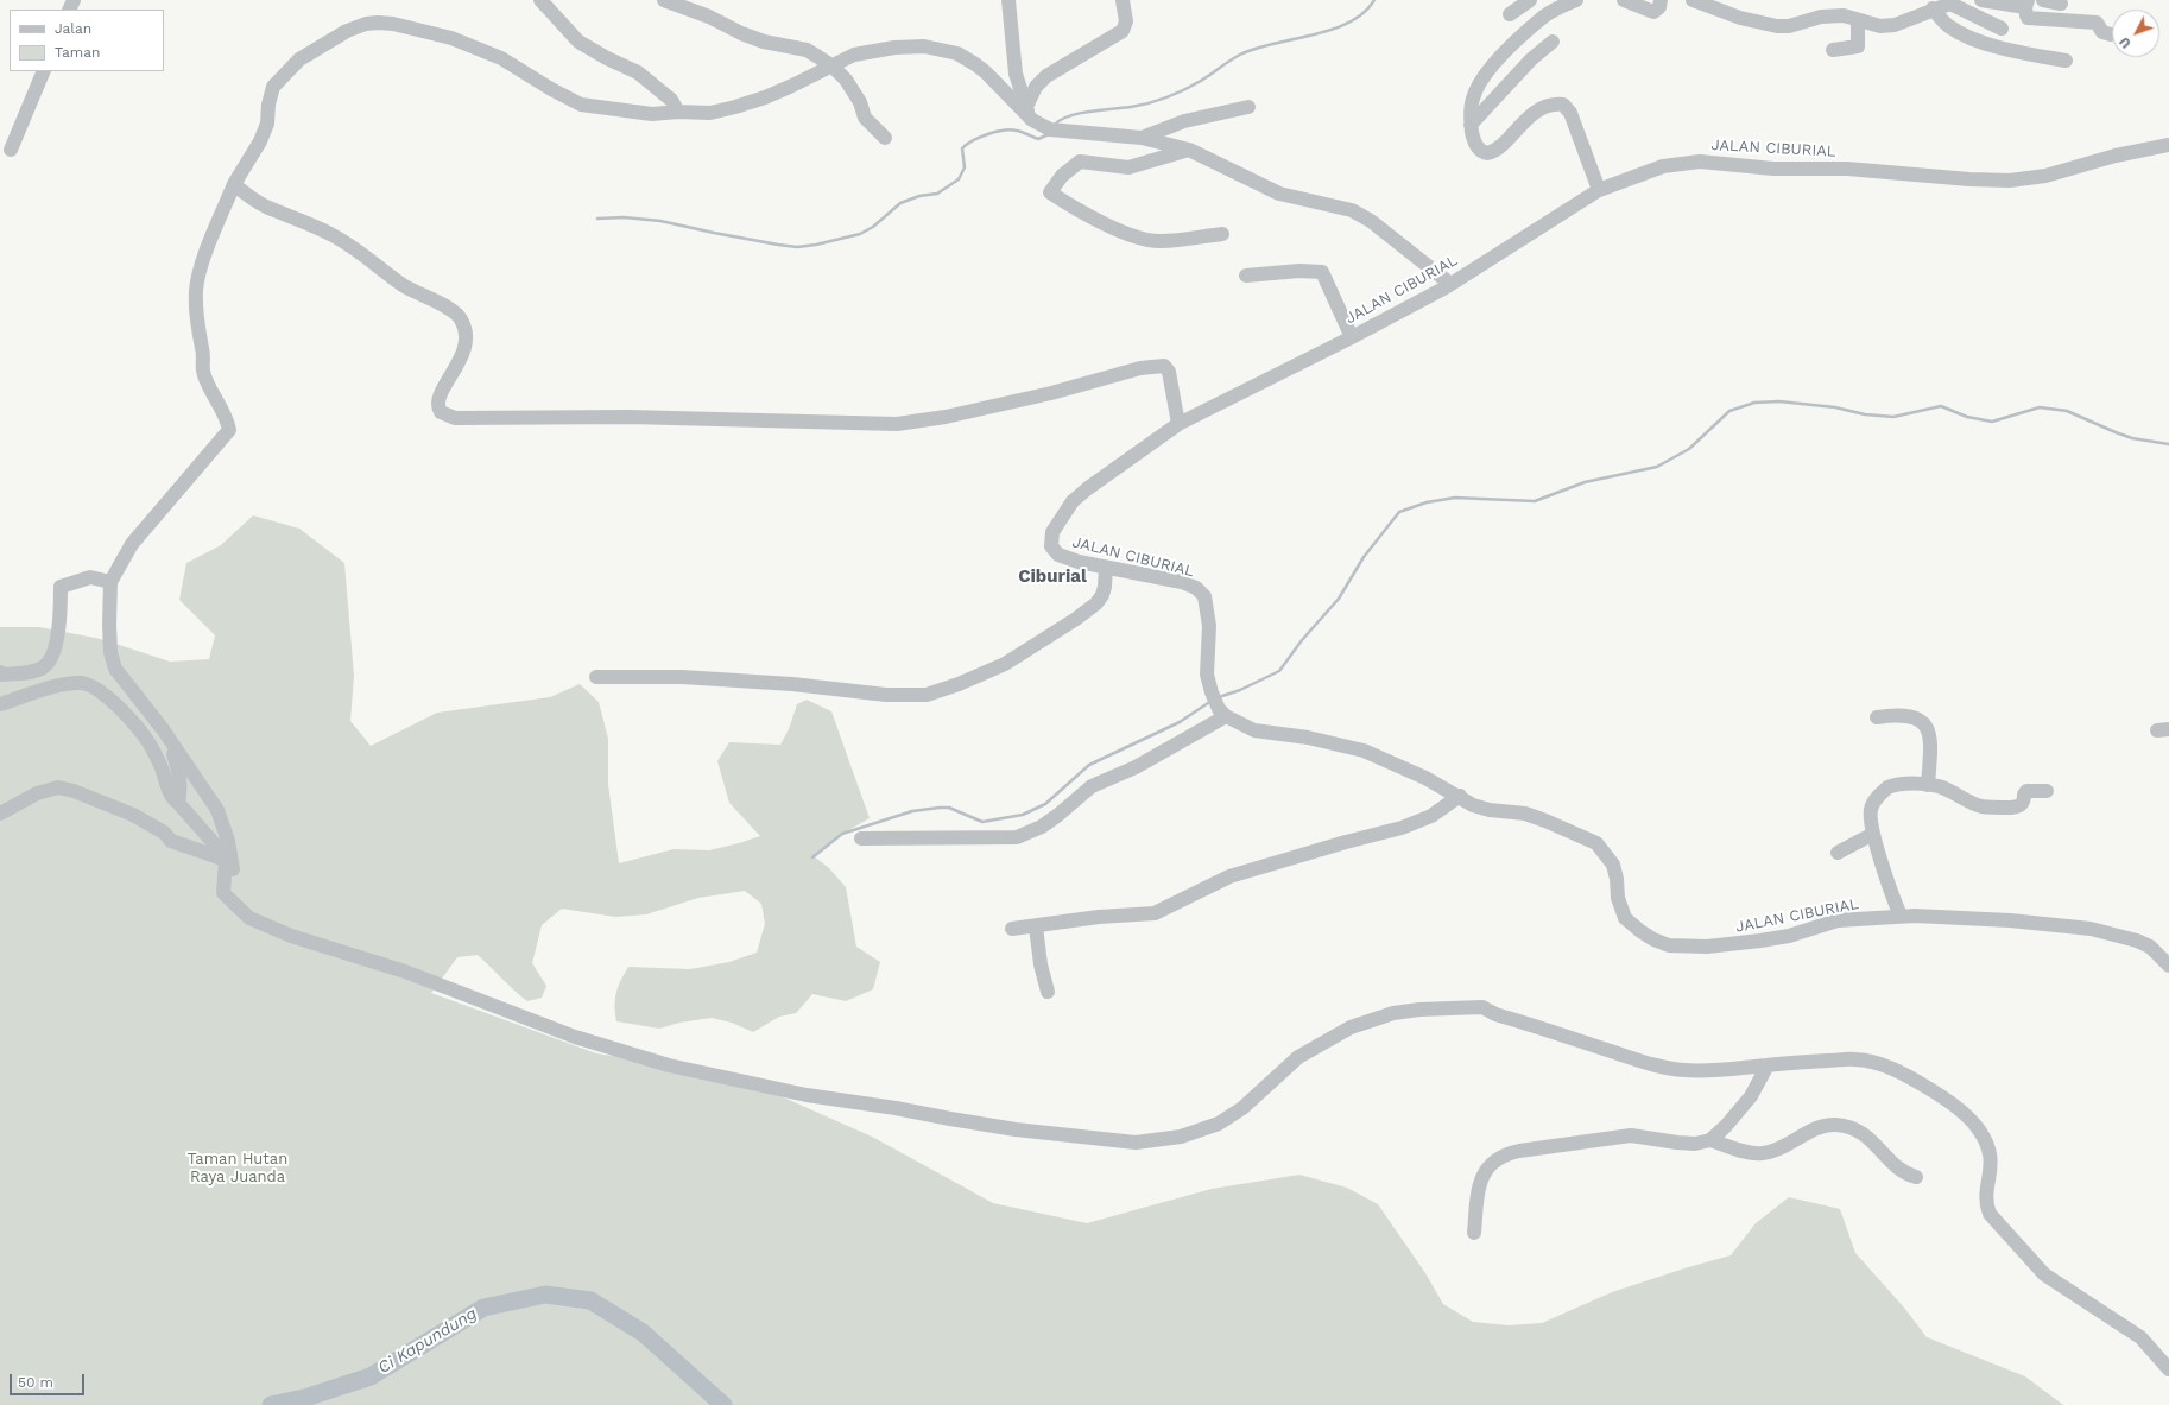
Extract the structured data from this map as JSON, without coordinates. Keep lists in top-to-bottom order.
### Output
{
  "streets": {
    "street": ["JALAN CIBURIAL"]
  },
  "districts": ["Ciburial"],
  "water": ["Ci Kapundung"],
  "parks": ["Taman Hutan Raya Juanda"],
  "legend": ["Jalan", "Taman"],
  "scale_bar": "50 m",
  "north": "bottom left"
}
